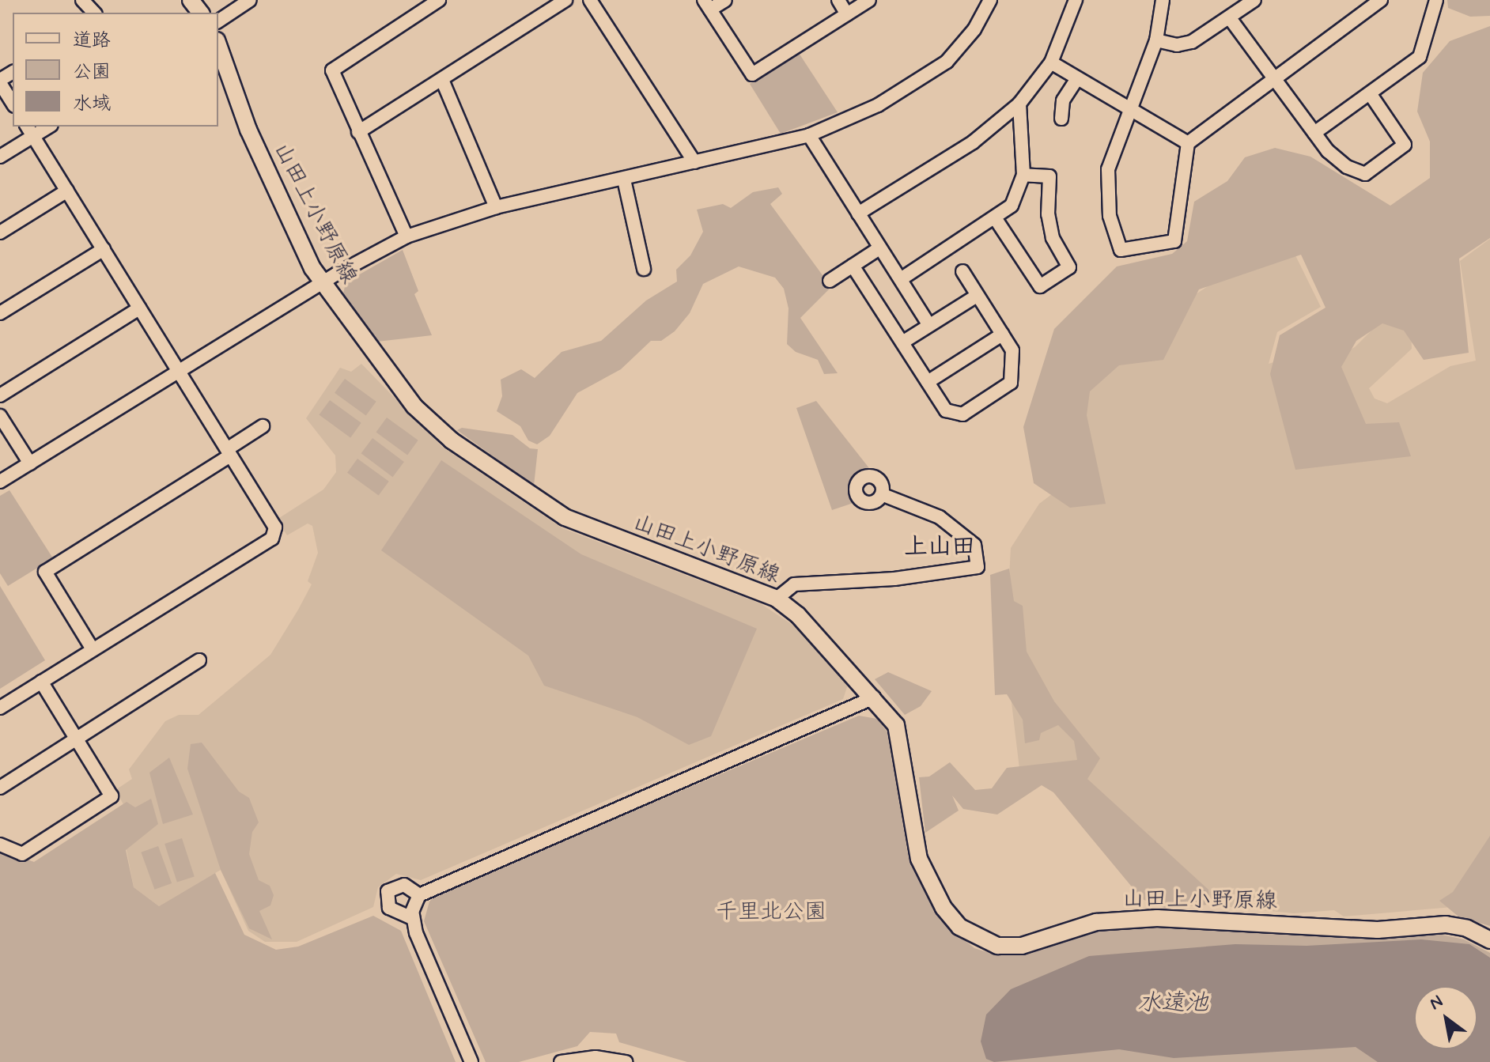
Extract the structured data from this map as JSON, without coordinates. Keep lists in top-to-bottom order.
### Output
{
  "streets": {
    "main road": ["山田上小野原線"]
  },
  "districts": ["上山田"],
  "water": ["水遠池"],
  "parks": ["千里北公園"],
  "legend": ["道路", "公園", "水域"],
  "north": "top left"
}
